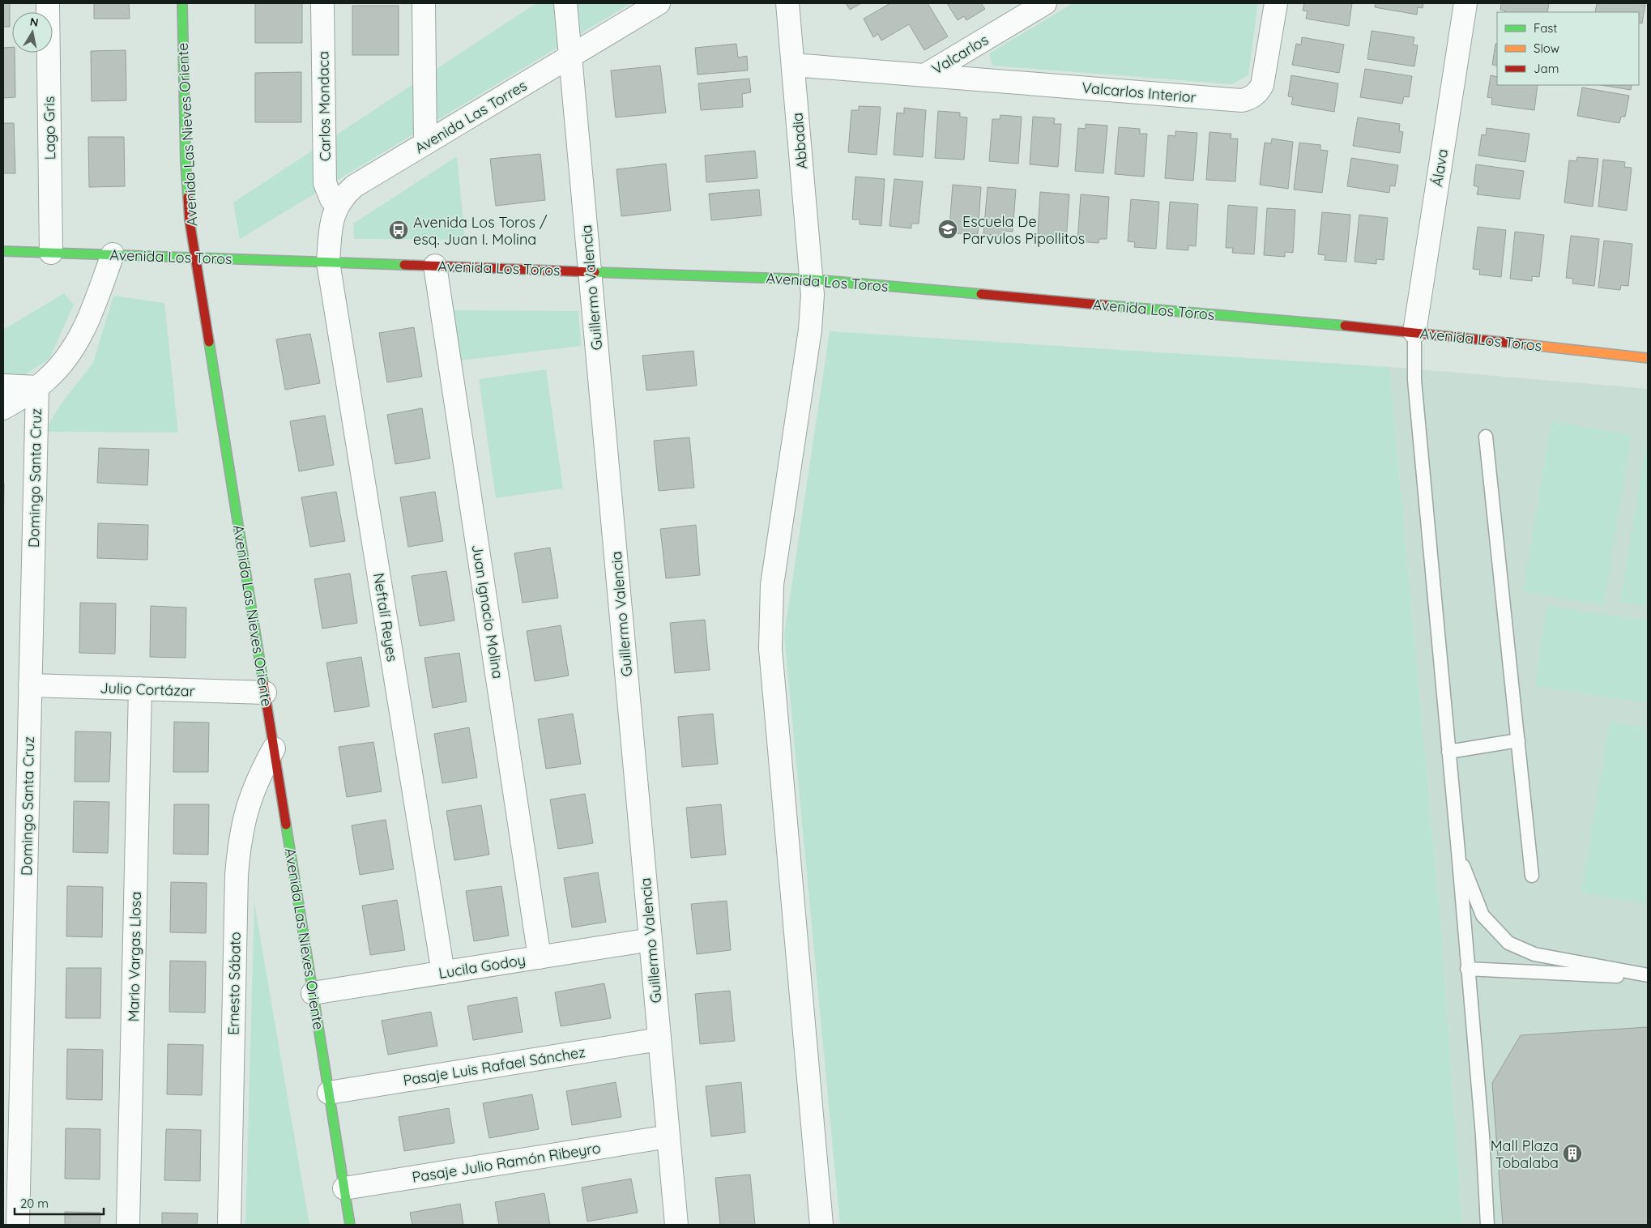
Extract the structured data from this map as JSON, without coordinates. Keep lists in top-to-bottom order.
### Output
{
  "streets": {
    "main road": ["Avenida Las Nieves Oriente", "Avenida Los Toros"],
    "street": [
      "Valcarlos",
      "Valcarlos Interior",
      "Carlos Mondaca",
      "Avenida Las Torres",
      "Lago Gris",
      "Abbadia",
      "Álava",
      "Guillermo Valencia",
      "Domingo Santa Cruz",
      "Juan Ignacio Molina",
      "Neftalí Reyes",
      "Julio Cortázar",
      "Mario Vargas Llosa",
      "Lucila Godoy",
      "Ernesto Sábato",
      "Pasaje Luis Rafael Sánchez",
      "Pasaje Julio Ramón Ribeyro"
    ]
  },
  "crossings": [
    ["Valcarlos", "Valcarlos Interior"],
    ["Valcarlos", "Abbadia"],
    ["Carlos Mondaca", "Avenida Las Torres"],
    ["Avenida Las Torres", "Avenida Los Toros"],
    ["Avenida Las Torres", "Guillermo Valencia"],
    ["Avenida Las Torres", "Neftalí Reyes"],
    ["Lago Gris", "Avenida Los Toros"],
    ["Avenida Las Nieves Oriente", "Avenida Los Toros"],
    ["Avenida Las Nieves Oriente", "Julio Cortázar"],
    ["Avenida Las Nieves Oriente", "Lucila Godoy"],
    ["Avenida Las Nieves Oriente", "Ernesto Sábato"],
    ["Avenida Las Nieves Oriente", "Pasaje Luis Rafael Sánchez"],
    ["Avenida Las Nieves Oriente", "Pasaje Julio Ramón Ribeyro"],
    ["Abbadia", "Avenida Los Toros"],
    ["Álava", "Avenida Los Toros"],
    ["Avenida Los Toros", "Guillermo Valencia"],
    ["Avenida Los Toros", "Juan Ignacio Molina"],
    ["Avenida Los Toros", "Neftalí Reyes"],
    ["Guillermo Valencia", "Lucila Godoy"],
    ["Guillermo Valencia", "Pasaje Luis Rafael Sánchez"],
    ["Guillermo Valencia", "Pasaje Julio Ramón Ribeyro"],
    ["Domingo Santa Cruz", "Julio Cortázar"],
    ["Juan Ignacio Molina", "Lucila Godoy"],
    ["Neftalí Reyes", "Lucila Godoy"],
    ["Julio Cortázar", "Mario Vargas Llosa"]
  ],
  "places": {
    "school or university": ["Escuela De Parvulos Pipollitos"],
    "bus stop": ["Avenida Los Toros / esq. Juan I. Molina"],
    "building": ["Mall Plaza Tobalaba"]
  },
  "legend": ["Fast", "Slow", "Jam"],
  "scale_bar": "20 m",
  "north": "top"
}
